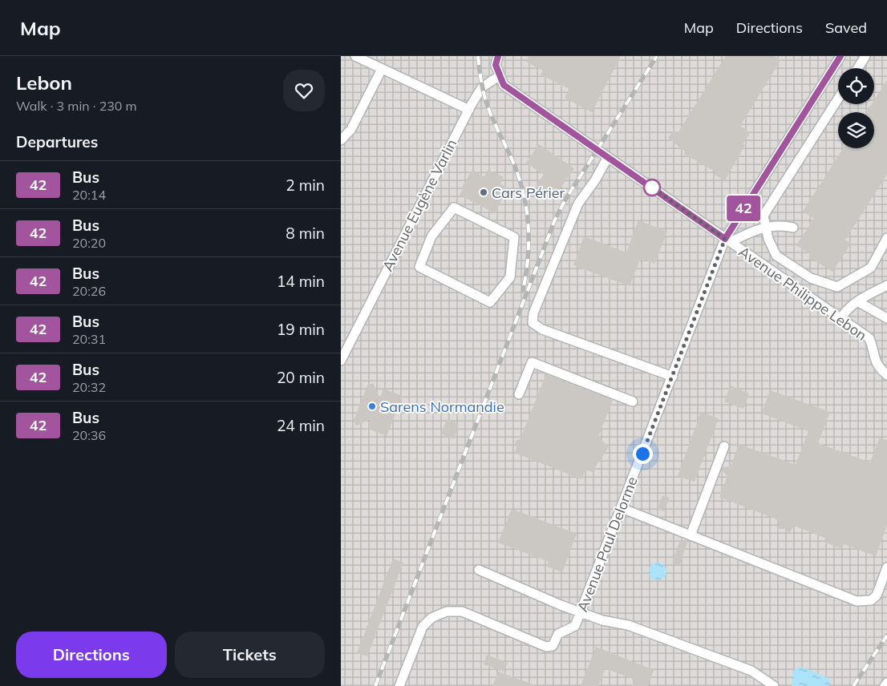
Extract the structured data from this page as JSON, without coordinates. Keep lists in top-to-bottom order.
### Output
{
  "streets": {
    "street": ["Avenue Eugène Varlin", "Avenue Philippe Lebon", "Avenue Paul Delorme"]
  },
  "crossings": [
    ["Avenue Eugène Varlin", "Avenue Philippe Lebon"],
    ["Avenue Philippe Lebon", "Avenue Paul Delorme"]
  ],
  "places": ["Cars Périer", "Sarens Normandie"],
  "lines": ["bus line 42"],
  "page": {
    "header": "Map",
    "nav": ["Map", "Directions", "Saved"],
    "heading": [
      ["Lebon", "Walk · 3 min · 230 m"],
      "Departures"
    ],
    "on_map": "42",
    "list": [
      {
        "mark": "42",
        "name": "Bus",
        "note": "20:14",
        "value": "2 min"
      },
      {
        "mark": "42",
        "name": "Bus",
        "note": "20:20",
        "value": "8 min"
      },
      {
        "mark": "42",
        "name": "Bus",
        "note": "20:26",
        "value": "14 min"
      },
      {
        "mark": "42",
        "name": "Bus",
        "note": "20:31",
        "value": "19 min"
      },
      {
        "mark": "42",
        "name": "Bus",
        "note": "20:32",
        "value": "20 min"
      },
      {
        "mark": "42",
        "name": "Bus",
        "note": "20:36",
        "value": "24 min"
      }
    ],
    "buttons": ["Directions", "Tickets"]
  }
}
